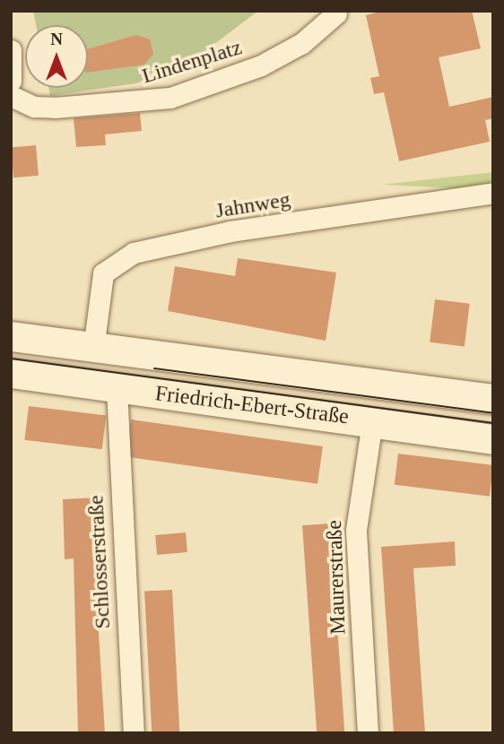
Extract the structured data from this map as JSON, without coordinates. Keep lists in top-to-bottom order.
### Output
{
  "streets": {
    "main road": ["Friedrich-Ebert-Straße"],
    "street": [
      "Lindenplatz",
      "Jahnweg",
      "Schlosserstraße",
      "Maurerstraße"
    ]
  },
  "crossings": [
    ["Jahnweg", "Friedrich-Ebert-Straße"],
    ["Friedrich-Ebert-Straße", "Schlosserstraße"],
    ["Friedrich-Ebert-Straße", "Maurerstraße"]
  ],
  "north": "top"
}
